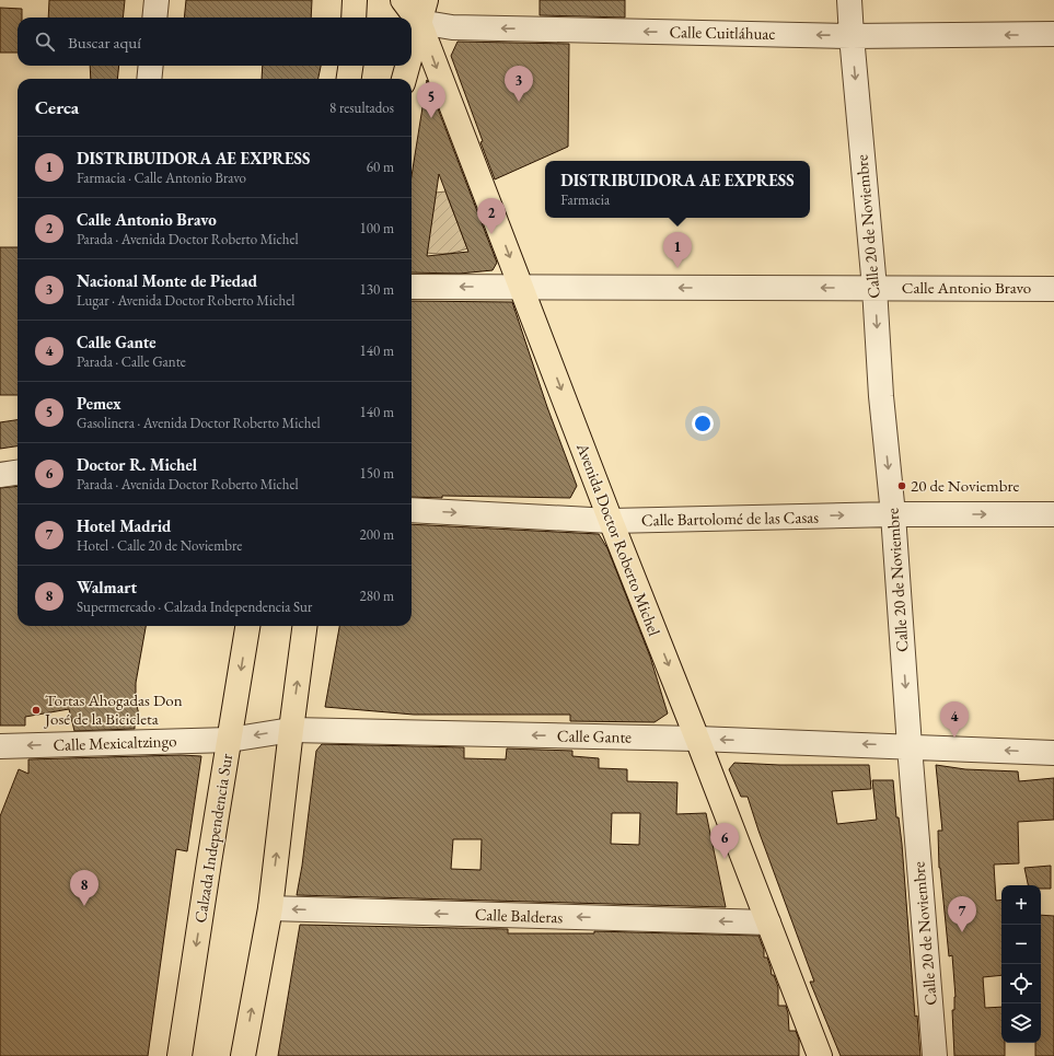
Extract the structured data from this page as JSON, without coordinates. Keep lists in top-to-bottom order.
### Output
{
  "streets": {
    "main road": ["Avenida Doctor Roberto Michel", "Calzada Independencia Sur"],
    "street": [
      "Calle Cuitláhuac",
      "Calle 20 de Noviembre",
      "Calle Antonio Bravo",
      "Calle Bartolomé de las Casas",
      "Calle Gante",
      "Calle Mexicaltzingo",
      "Calle Balderas"
    ]
  },
  "crossings": [
    ["Calle Cuitláhuac", "Calle 20 de Noviembre"],
    ["Calle Cuitláhuac", "Avenida Doctor Roberto Michel"],
    ["Calle 20 de Noviembre", "Calle Antonio Bravo"],
    ["Calle 20 de Noviembre", "Calle Bartolomé de las Casas"],
    ["Calle 20 de Noviembre", "Calle Gante"],
    ["Calle Antonio Bravo", "Avenida Doctor Roberto Michel"],
    ["Calle Bartolomé de las Casas", "Avenida Doctor Roberto Michel"],
    ["Avenida Doctor Roberto Michel", "Calle Gante"],
    ["Avenida Doctor Roberto Michel", "Calle Balderas"],
    ["Calle Gante", "Calle Mexicaltzingo"],
    ["Calle Gante", "Calzada Independencia Sur"],
    ["Calle Mexicaltzingo", "Calzada Independencia Sur"]
  ],
  "one_way": [
    "Calle Cuitláhuac",
    "Calle 20 de Noviembre",
    "Calle Antonio Bravo",
    "Calle Bartolomé de las Casas",
    "Avenida Doctor Roberto Michel",
    "Calle Gante",
    "Calle Mexicaltzingo",
    "Calle Balderas"
  ],
  "places": ["20 de Noviembre", "Tortas Ahogadas Don José de la Bicicleta"],
  "page": {
    "search": "Buscar aquí",
    "pins": [
      "3",
      "5",
      "2",
      "1",
      "4",
      "6",
      "8",
      "7"
    ],
    "heading": ["Cerca", "8 resultados"],
    "list": [
      {
        "mark": "1",
        "name": "DISTRIBUIDORA AE EXPRESS",
        "note": "Farmacia · Calle Antonio Bravo",
        "value": "60 m"
      },
      {
        "mark": "2",
        "name": "Calle Antonio Bravo",
        "note": "Parada · Avenida Doctor Roberto Michel",
        "value": "100 m"
      },
      {
        "mark": "3",
        "name": "Nacional Monte de Piedad",
        "note": "Lugar · Avenida Doctor Roberto Michel",
        "value": "130 m"
      },
      {
        "mark": "4",
        "name": "Calle Gante",
        "note": "Parada · Calle Gante",
        "value": "140 m"
      },
      {
        "mark": "5",
        "name": "Pemex",
        "note": "Gasolinera · Avenida Doctor Roberto Michel",
        "value": "140 m"
      },
      {
        "mark": "6",
        "name": "Doctor R. Michel",
        "note": "Parada · Avenida Doctor Roberto Michel",
        "value": "150 m"
      },
      {
        "mark": "7",
        "name": "Hotel Madrid",
        "note": "Hotel · Calle 20 de Noviembre",
        "value": "200 m"
      },
      {
        "mark": "8",
        "name": "Walmart",
        "note": "Supermercado · Calzada Independencia Sur",
        "value": "280 m"
      }
    ],
    "popup": ["DISTRIBUIDORA AE EXPRESS", "Farmacia"],
    "map_buttons": ["+", "−"]
  }
}
